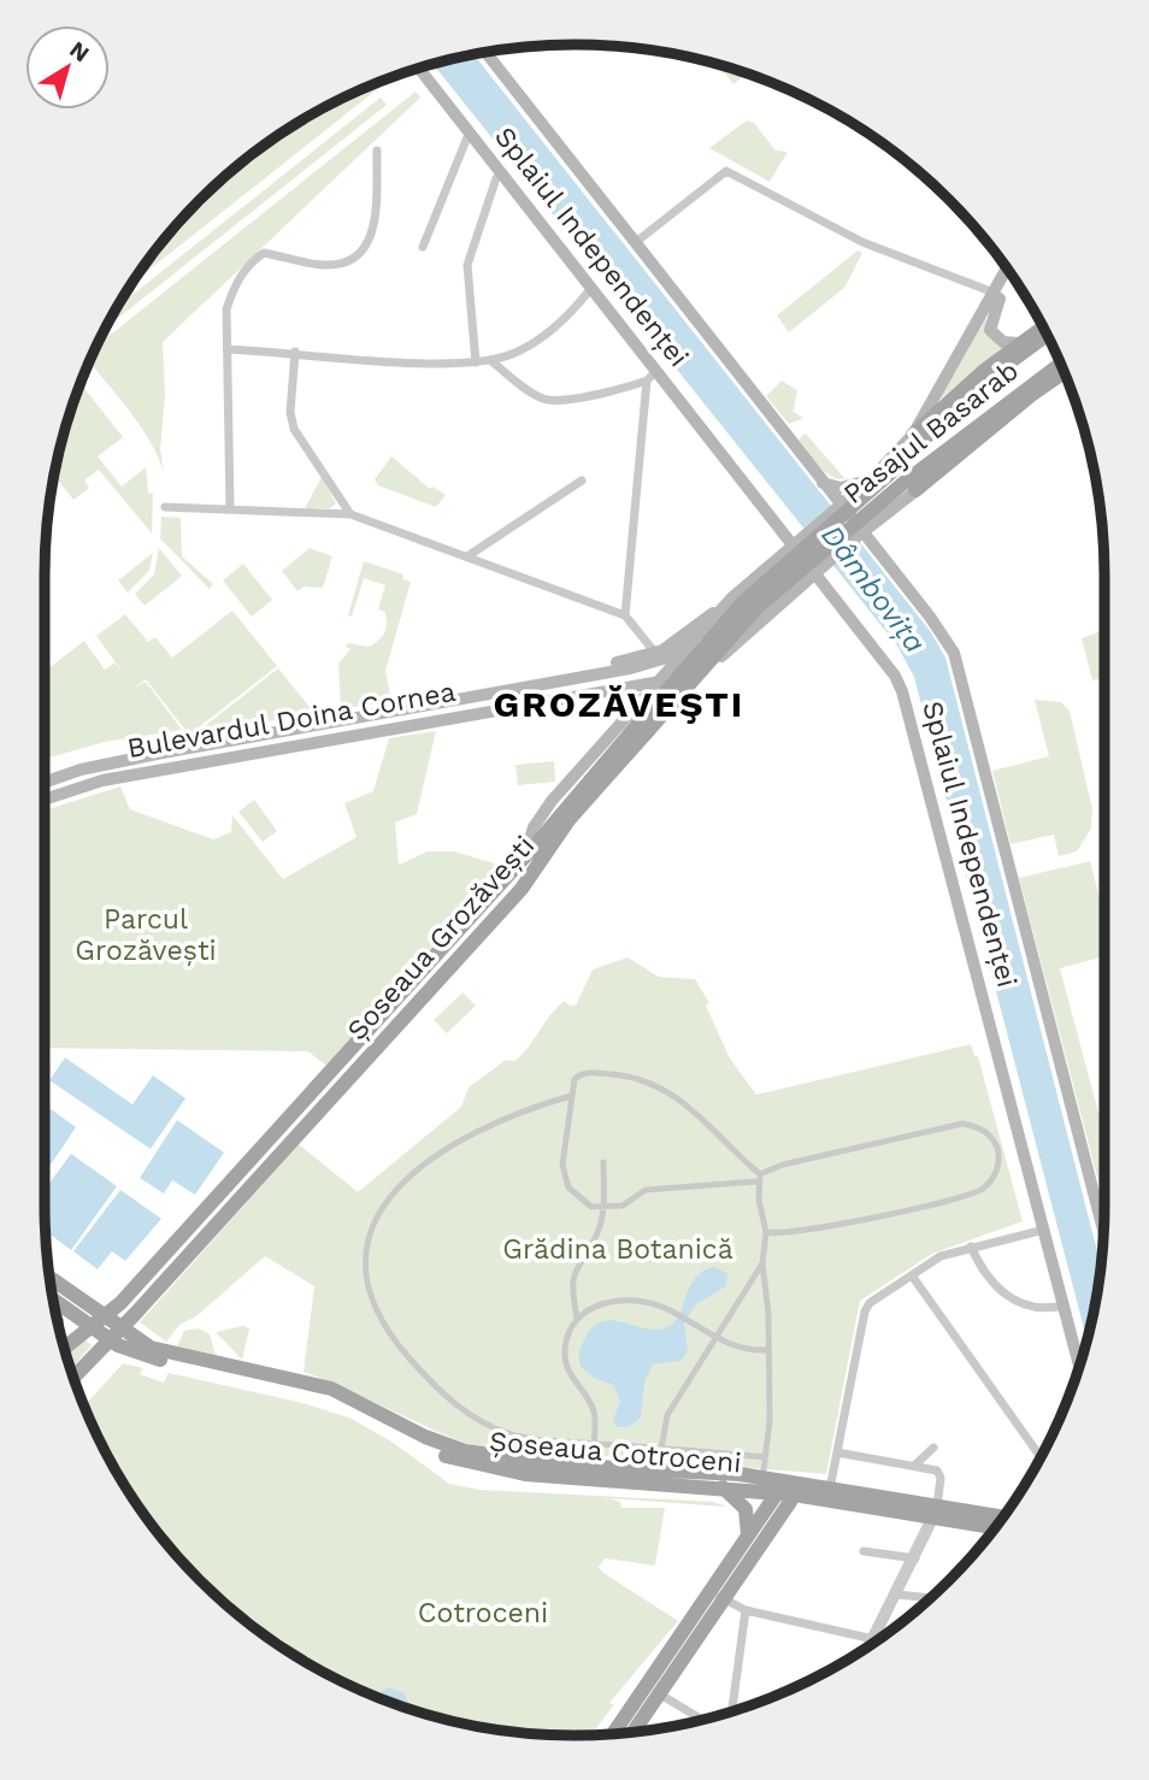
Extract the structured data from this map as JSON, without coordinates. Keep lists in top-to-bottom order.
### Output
{
  "streets": {
    "main road": [
      "Splaiul Independenței",
      "Pasajul Basarab",
      "Bulevardul Doina Cornea",
      "Șoseaua Grozăvești",
      "Șoseaua Cotroceni"
    ]
  },
  "crossings": [
    ["Splaiul Independenței", "Șoseaua Grozăvești"],
    ["Pasajul Basarab", "Bulevardul Doina Cornea"],
    ["Pasajul Basarab", "Șoseaua Grozăvești"],
    ["Bulevardul Doina Cornea", "Șoseaua Grozăvești"],
    ["Șoseaua Grozăvești", "Șoseaua Cotroceni"]
  ],
  "districts": ["GROZĂVEŞTI"],
  "water": ["Dâmbovița"],
  "parks": ["Parcul Grozăvești", "Grădina Botanică", "Cotroceni"],
  "north": "top right"
}
